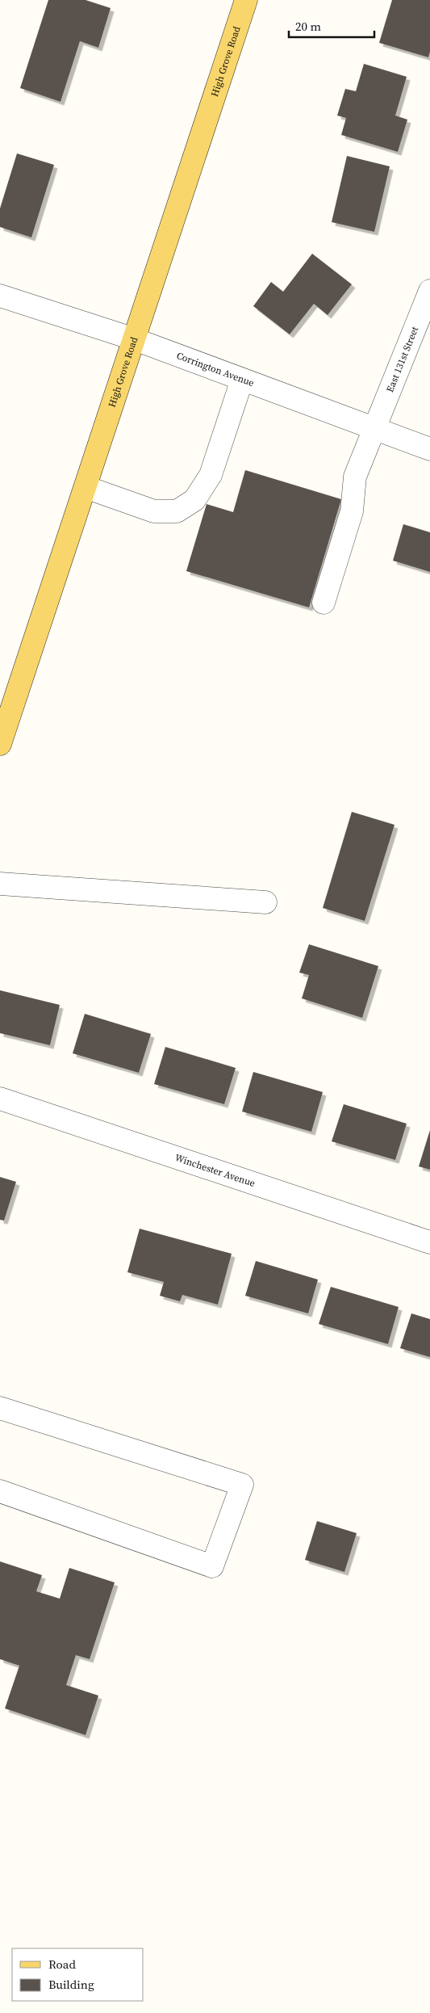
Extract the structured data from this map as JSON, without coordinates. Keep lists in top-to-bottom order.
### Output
{
  "streets": {
    "main road": ["High Grove Road"],
    "street": ["East 131st Street", "Corrington Avenue", "Winchester Avenue"]
  },
  "crossings": [
    ["High Grove Road", "Corrington Avenue"],
    ["East 131st Street", "Corrington Avenue"]
  ],
  "legend": ["Road", "Building"],
  "scale_bar": "20 m"
}
